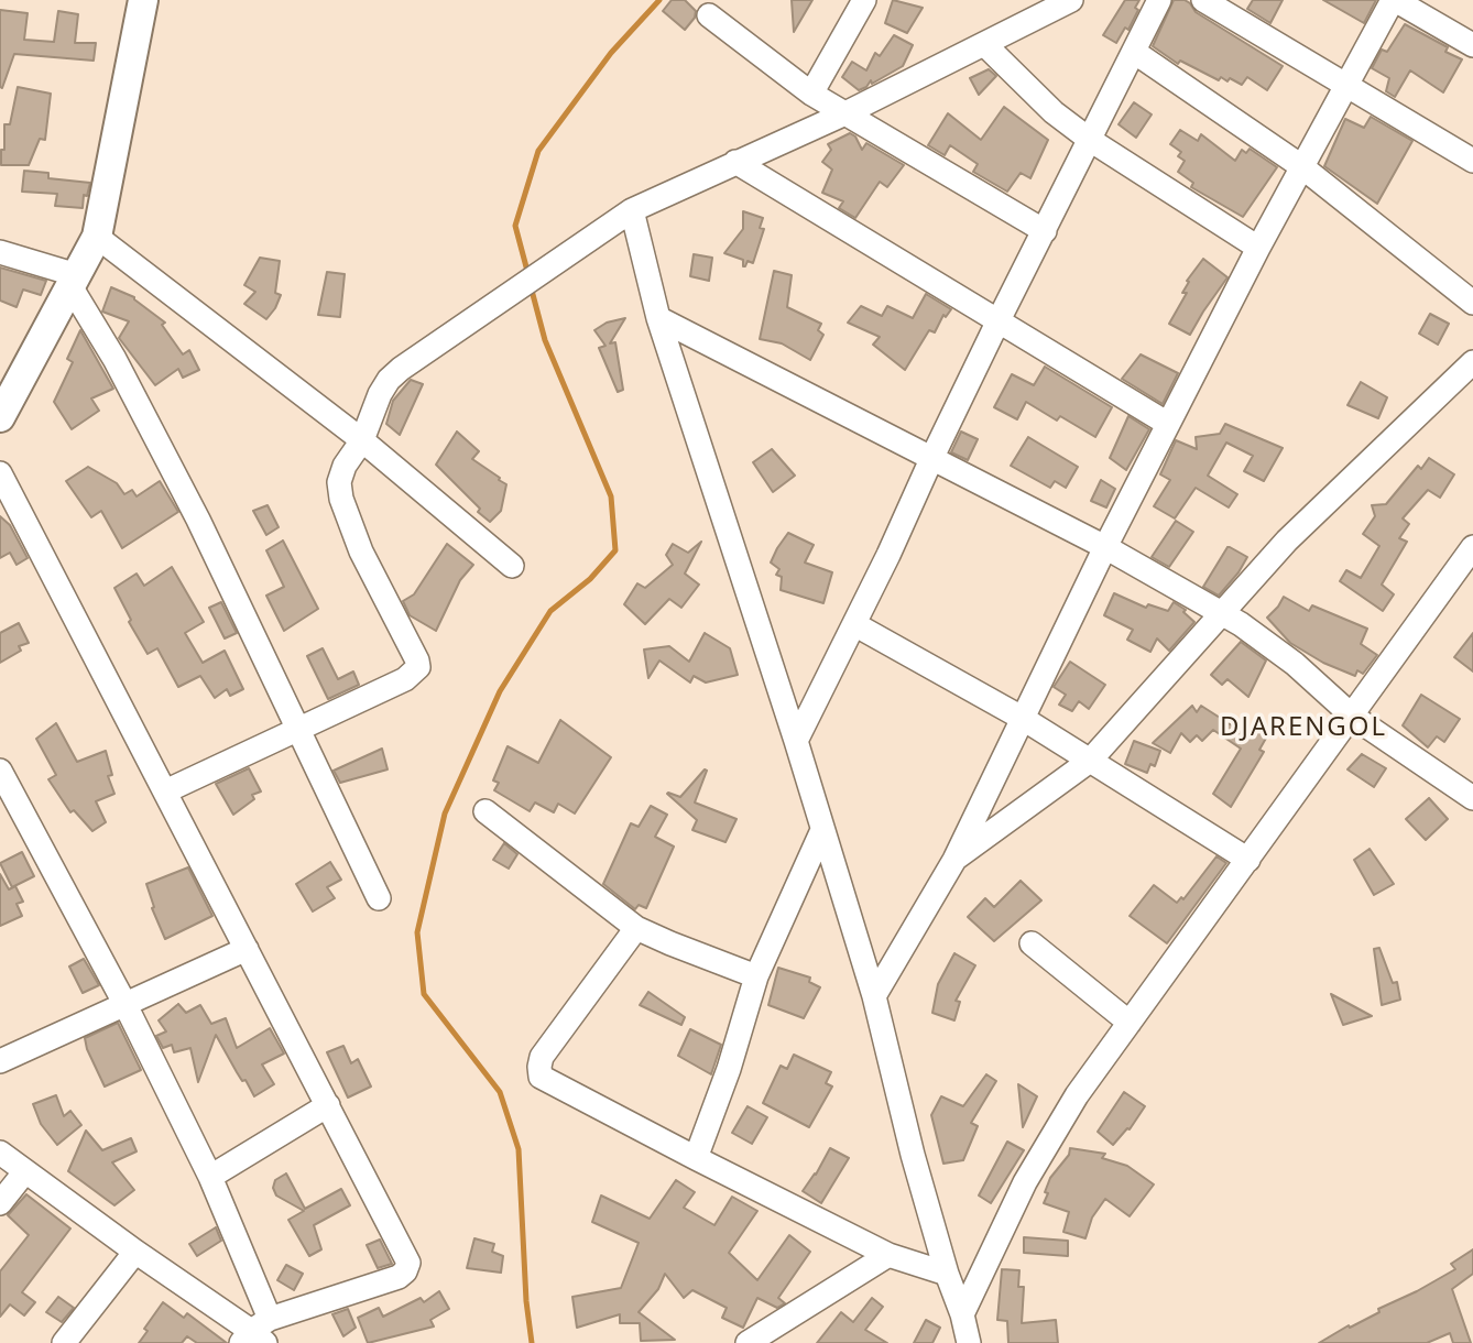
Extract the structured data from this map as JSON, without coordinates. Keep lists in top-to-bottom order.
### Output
{
  "districts": ["DJARENGOL"]
}
